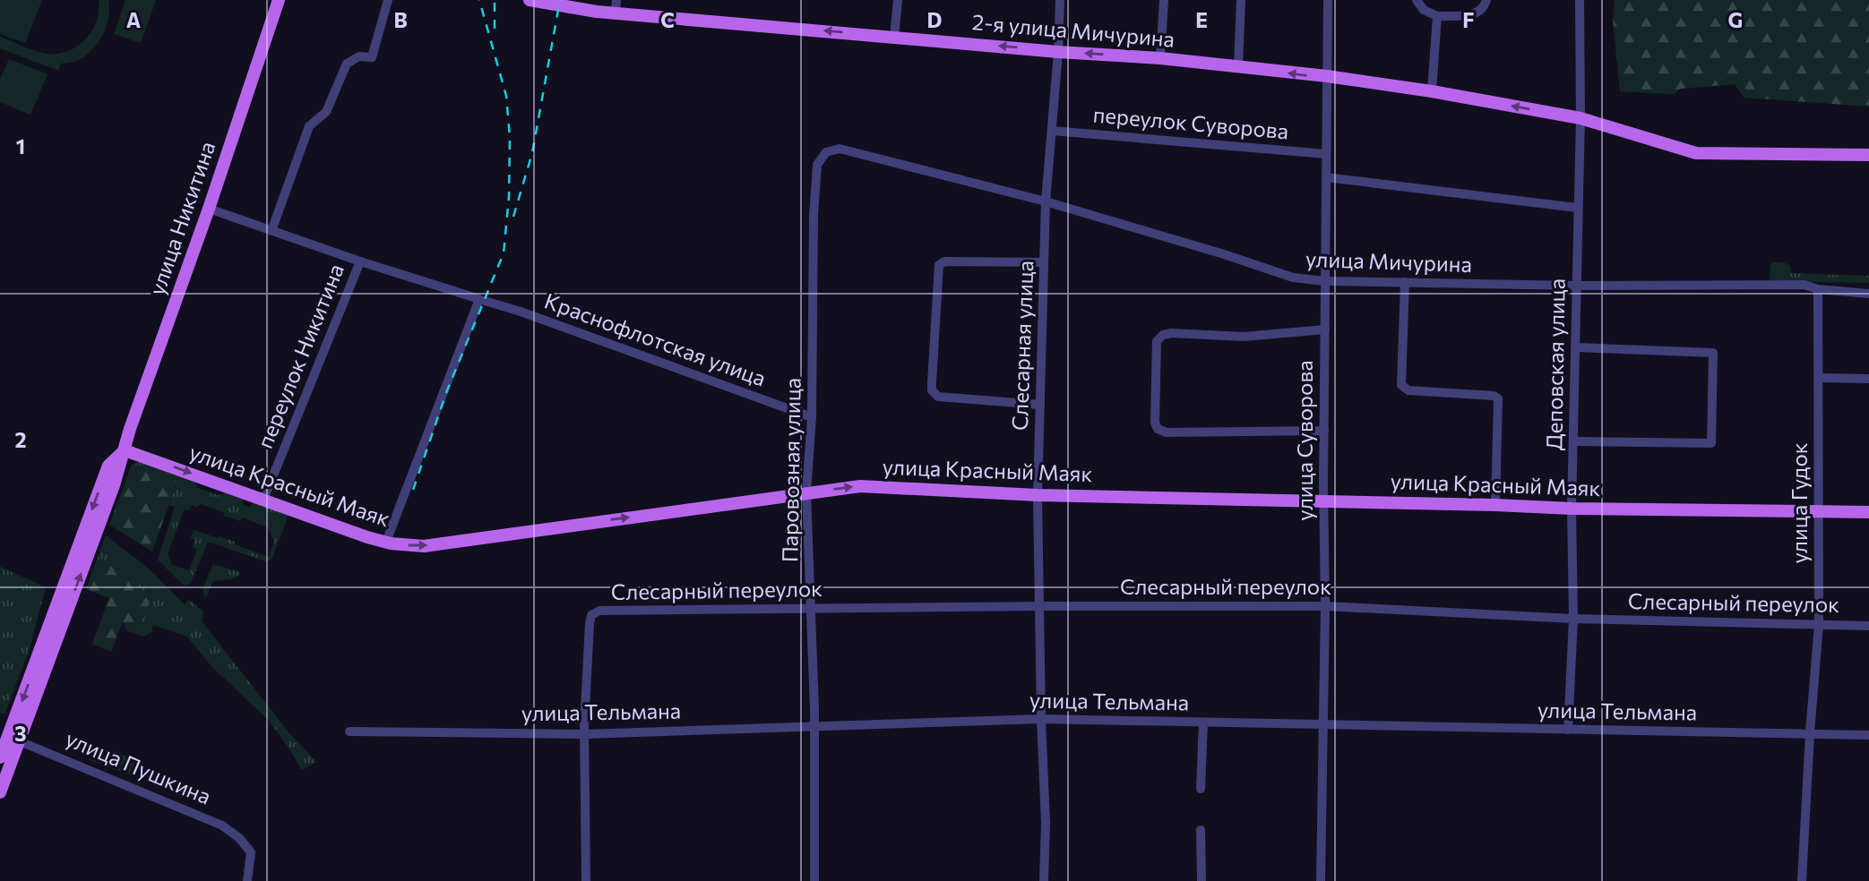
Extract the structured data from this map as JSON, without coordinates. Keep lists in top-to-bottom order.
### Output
{
  "streets": {
    "main road": ["2-я улица Мичурина", "улица Никитина", "улица Красный Маяк"],
    "street": [
      "переулок Суворова",
      "улица Мичурина",
      "Краснофлотская улица",
      "Слесарная улица",
      "переулок Никитина",
      "Деповская улица",
      "улица Суворова",
      "Паровозная улица",
      "улица Гудок",
      "Слесарный переулок",
      "улица Тельмана",
      "улица Пушкина"
    ]
  },
  "crossings": [
    ["2-я улица Мичурина", "Слесарная улица"],
    ["2-я улица Мичурина", "Деповская улица"],
    ["2-я улица Мичурина", "улица Суворова"],
    ["переулок Суворова", "Слесарная улица"],
    ["переулок Суворова", "улица Суворова"],
    ["улица Никитина", "Краснофлотская улица"],
    ["улица Никитина", "улица Красный Маяк"],
    ["улица Никитина", "улица Пушкина"],
    ["улица Мичурина", "Слесарная улица"],
    ["улица Мичурина", "Деповская улица"],
    ["улица Мичурина", "улица Суворова"],
    ["улица Мичурина", "Паровозная улица"],
    ["улица Мичурина", "улица Гудок"],
    ["Краснофлотская улица", "переулок Никитина"],
    ["Краснофлотская улица", "Паровозная улица"],
    ["Слесарная улица", "улица Красный Маяк"],
    ["Слесарная улица", "Слесарный переулок"],
    ["Слесарная улица", "улица Тельмана"],
    ["переулок Никитина", "улица Красный Маяк"],
    ["Деповская улица", "улица Красный Маяк"],
    ["Деповская улица", "Слесарный переулок"],
    ["Деповская улица", "улица Тельмана"],
    ["улица Суворова", "улица Красный Маяк"],
    ["улица Суворова", "Слесарный переулок"],
    ["улица Суворова", "улица Тельмана"],
    ["Паровозная улица", "улица Красный Маяк"],
    ["Паровозная улица", "Слесарный переулок"],
    ["Паровозная улица", "улица Тельмана"],
    ["улица Красный Маяк", "улица Гудок"],
    ["улица Гудок", "Слесарный переулок"],
    ["улица Гудок", "улица Тельмана"],
    ["Слесарный переулок", "улица Тельмана"]
  ],
  "one_way": ["2-я улица Мичурина", "улица Красный Маяк"],
  "grid": {
    "columns": [
      "A",
      "B",
      "C",
      "D",
      "E",
      "F",
      "G"
    ],
    "rows": ["1", "2", "3"]
  }
}
